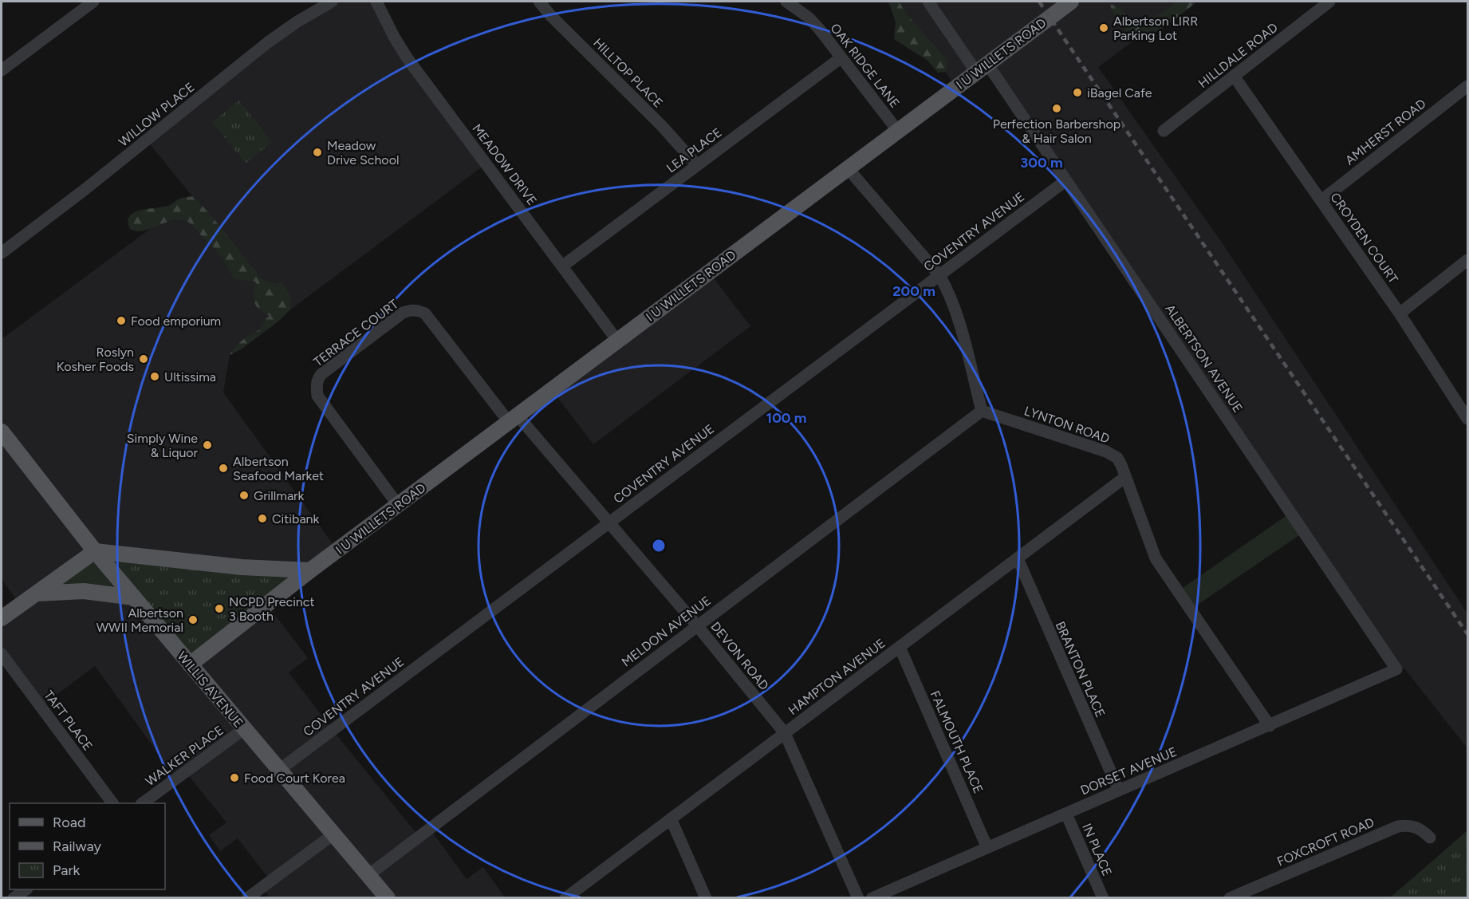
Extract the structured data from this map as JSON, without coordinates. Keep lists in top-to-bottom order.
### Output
{
  "streets": {
    "main road": ["I U WILLETS ROAD", "WILLIS AVENUE"],
    "street": [
      "HILLDALE ROAD",
      "OAK RIDGE LANE",
      "HILLTOP PLACE",
      "WILLOW PLACE",
      "AMHERST ROAD",
      "LEA PLACE",
      "MEADOW DRIVE",
      "COVENTRY AVENUE",
      "CROYDEN COURT",
      "TERRACE COURT",
      "ALBERTSON AVENUE",
      "LYNTON ROAD",
      "MELDON AVENUE",
      "DEVON ROAD",
      "BRANTON PLACE",
      "HAMPTON AVENUE",
      "TAFT PLACE",
      "FALMOUTH PLACE",
      "WALKER PLACE",
      "DORSET AVENUE",
      "FOXCROFT ROAD",
      "IN PLACE"
    ]
  },
  "crossings": [
    ["I U WILLETS ROAD", "OAK RIDGE LANE"],
    ["I U WILLETS ROAD", "MEADOW DRIVE"],
    ["I U WILLETS ROAD", "TERRACE COURT"],
    ["I U WILLETS ROAD", "ALBERTSON AVENUE"],
    ["I U WILLETS ROAD", "DEVON ROAD"],
    ["I U WILLETS ROAD", "WILLIS AVENUE"],
    ["HILLDALE ROAD", "CROYDEN COURT"],
    ["OAK RIDGE LANE", "LEA PLACE"],
    ["HILLTOP PLACE", "LEA PLACE"],
    ["AMHERST ROAD", "CROYDEN COURT"],
    ["LEA PLACE", "MEADOW DRIVE"],
    ["COVENTRY AVENUE", "ALBERTSON AVENUE"],
    ["COVENTRY AVENUE", "DEVON ROAD"],
    ["COVENTRY AVENUE", "WILLIS AVENUE"],
    ["TERRACE COURT", "DEVON ROAD"],
    ["ALBERTSON AVENUE", "DORSET AVENUE"],
    ["LYNTON ROAD", "MELDON AVENUE"],
    ["LYNTON ROAD", "HAMPTON AVENUE"],
    ["LYNTON ROAD", "DORSET AVENUE"],
    ["MELDON AVENUE", "DEVON ROAD"],
    ["MELDON AVENUE", "WILLIS AVENUE"],
    ["DEVON ROAD", "HAMPTON AVENUE"],
    ["BRANTON PLACE", "HAMPTON AVENUE"],
    ["BRANTON PLACE", "DORSET AVENUE"],
    ["HAMPTON AVENUE", "FALMOUTH PLACE"],
    ["WILLIS AVENUE", "WALKER PLACE"],
    ["FALMOUTH PLACE", "DORSET AVENUE"],
    ["DORSET AVENUE", "IN PLACE"]
  ],
  "places": [
    "Albertson LIRR Parking Lot",
    "iBagel Cafe",
    "Perfection Barbershop & Hair Salon",
    "Meadow Drive School",
    "Food emporium",
    "Roslyn Kosher Foods",
    "Ultissima",
    "Simply Wine & Liquor",
    "Albertson Seafood Market",
    "Grillmark",
    "Citibank",
    "NCPD Precinct 3 Booth",
    "Albertson WWII Memorial",
    "Food Court Korea"
  ],
  "legend": ["Road", "Railway", "Park"],
  "rings": ["300 m", "200 m", "100 m"]
}
